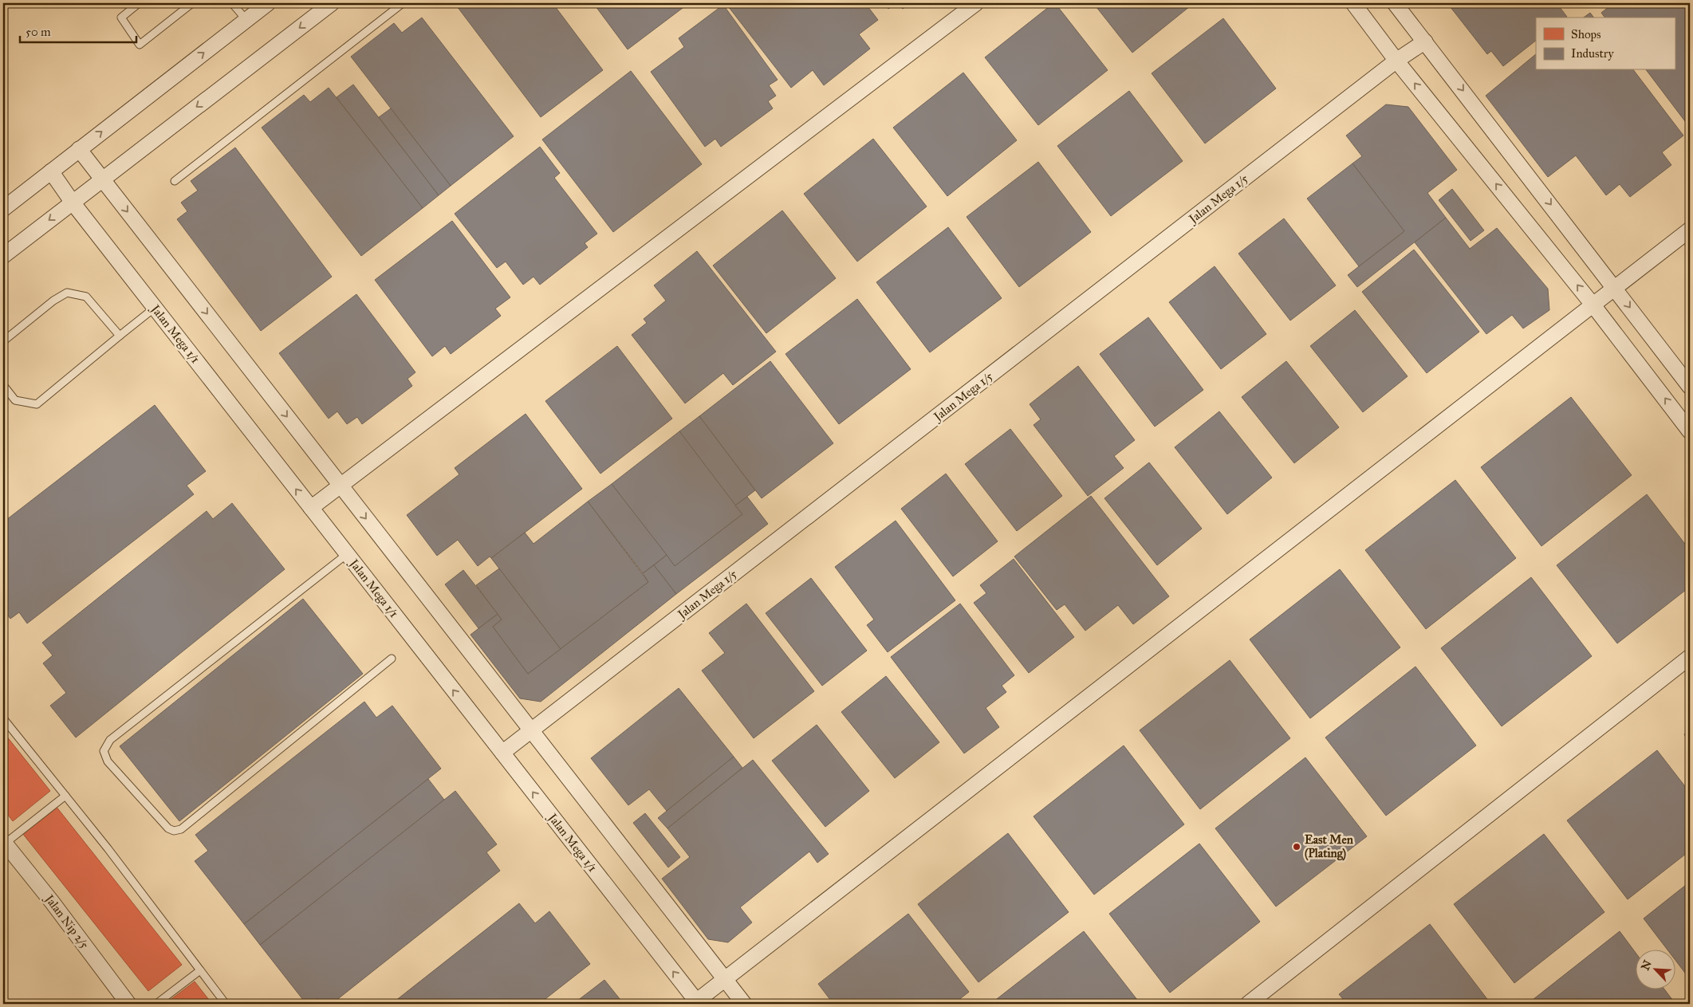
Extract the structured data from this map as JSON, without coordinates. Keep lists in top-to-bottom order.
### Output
{
  "streets": {
    "street": ["Jalan Mega 1/5", "Jalan Mega 1/1", "Jalan Nip 2/5"]
  },
  "crossings": [
    ["Jalan Mega 1/5", "Jalan Mega 1/1"]
  ],
  "places": ["East Men (Plating)"],
  "legend": ["Shops", "Industry"],
  "scale_bar": "50 m",
  "north": "top left"
}
